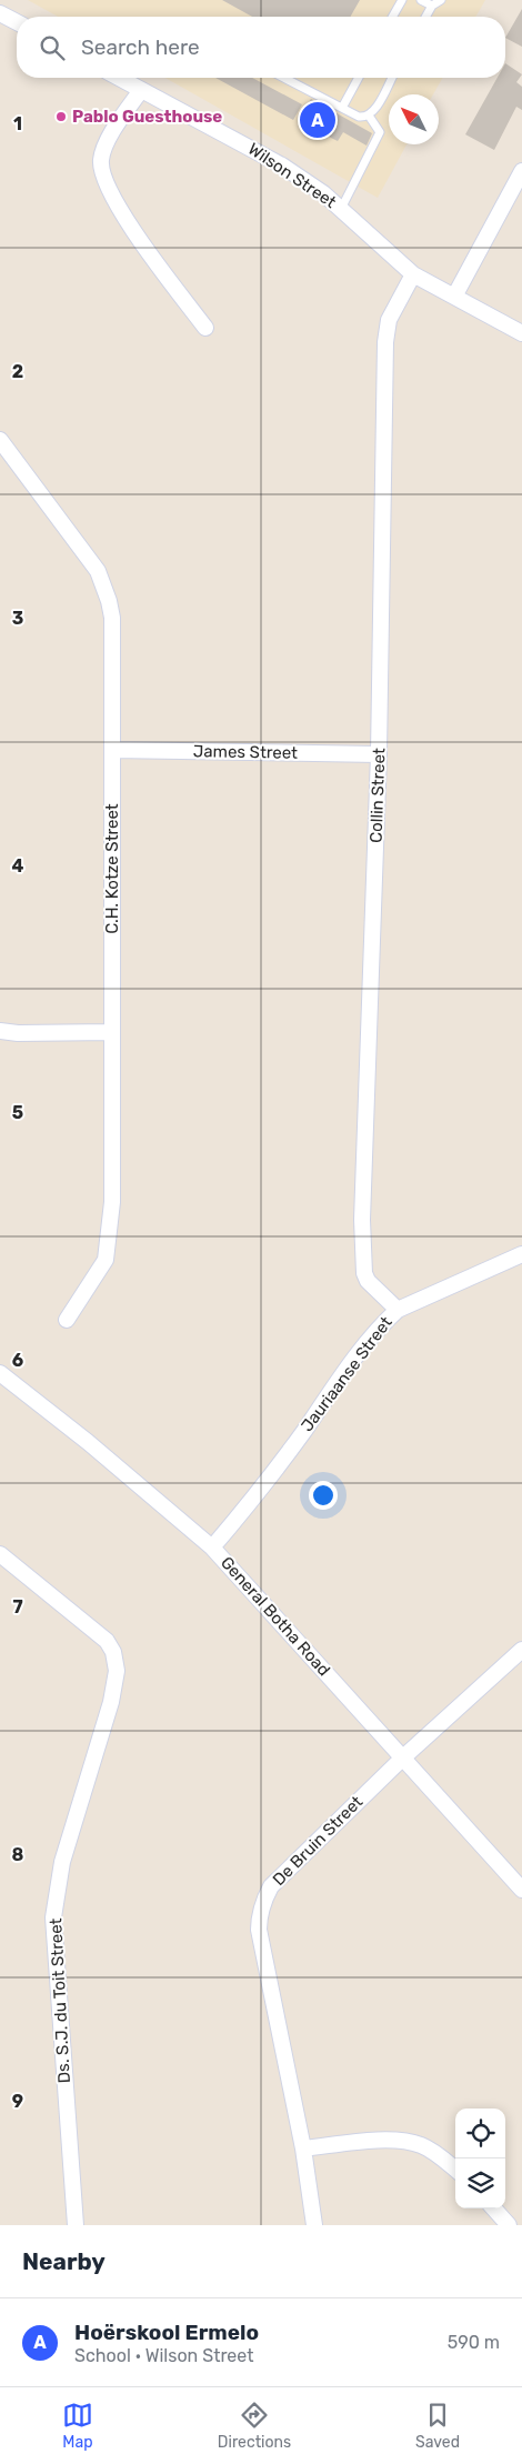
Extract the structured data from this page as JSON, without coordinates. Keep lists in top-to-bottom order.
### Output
{
  "streets": {
    "street": [
      "Wilson Street",
      "James Street",
      "Collin Street",
      "C.H. Kotze Street",
      "Jauriaanse Street",
      "General Botha Road",
      "De Bruin Street",
      "Ds. S.J. du Toit Street"
    ]
  },
  "crossings": [
    ["Wilson Street", "Collin Street"],
    ["James Street", "Collin Street"],
    ["James Street", "C.H. Kotze Street"],
    ["Collin Street", "Jauriaanse Street"],
    ["Jauriaanse Street", "General Botha Road"],
    ["General Botha Road", "De Bruin Street"]
  ],
  "places": ["Pablo Guesthouse"],
  "north": "top left",
  "page": {
    "search": "Search here",
    "pins": "A",
    "heading": "Nearby",
    "list": [
      {
        "mark": "A",
        "name": "Hoërskool Ermelo",
        "note": "School · Wilson Street",
        "value": "590 m"
      }
    ],
    "nav": ["Map", "Directions", "Saved"]
  },
  "grid": {
    "rows": [
      "1",
      "2",
      "3",
      "4",
      "5",
      "6",
      "7",
      "8",
      "9"
    ]
  }
}
